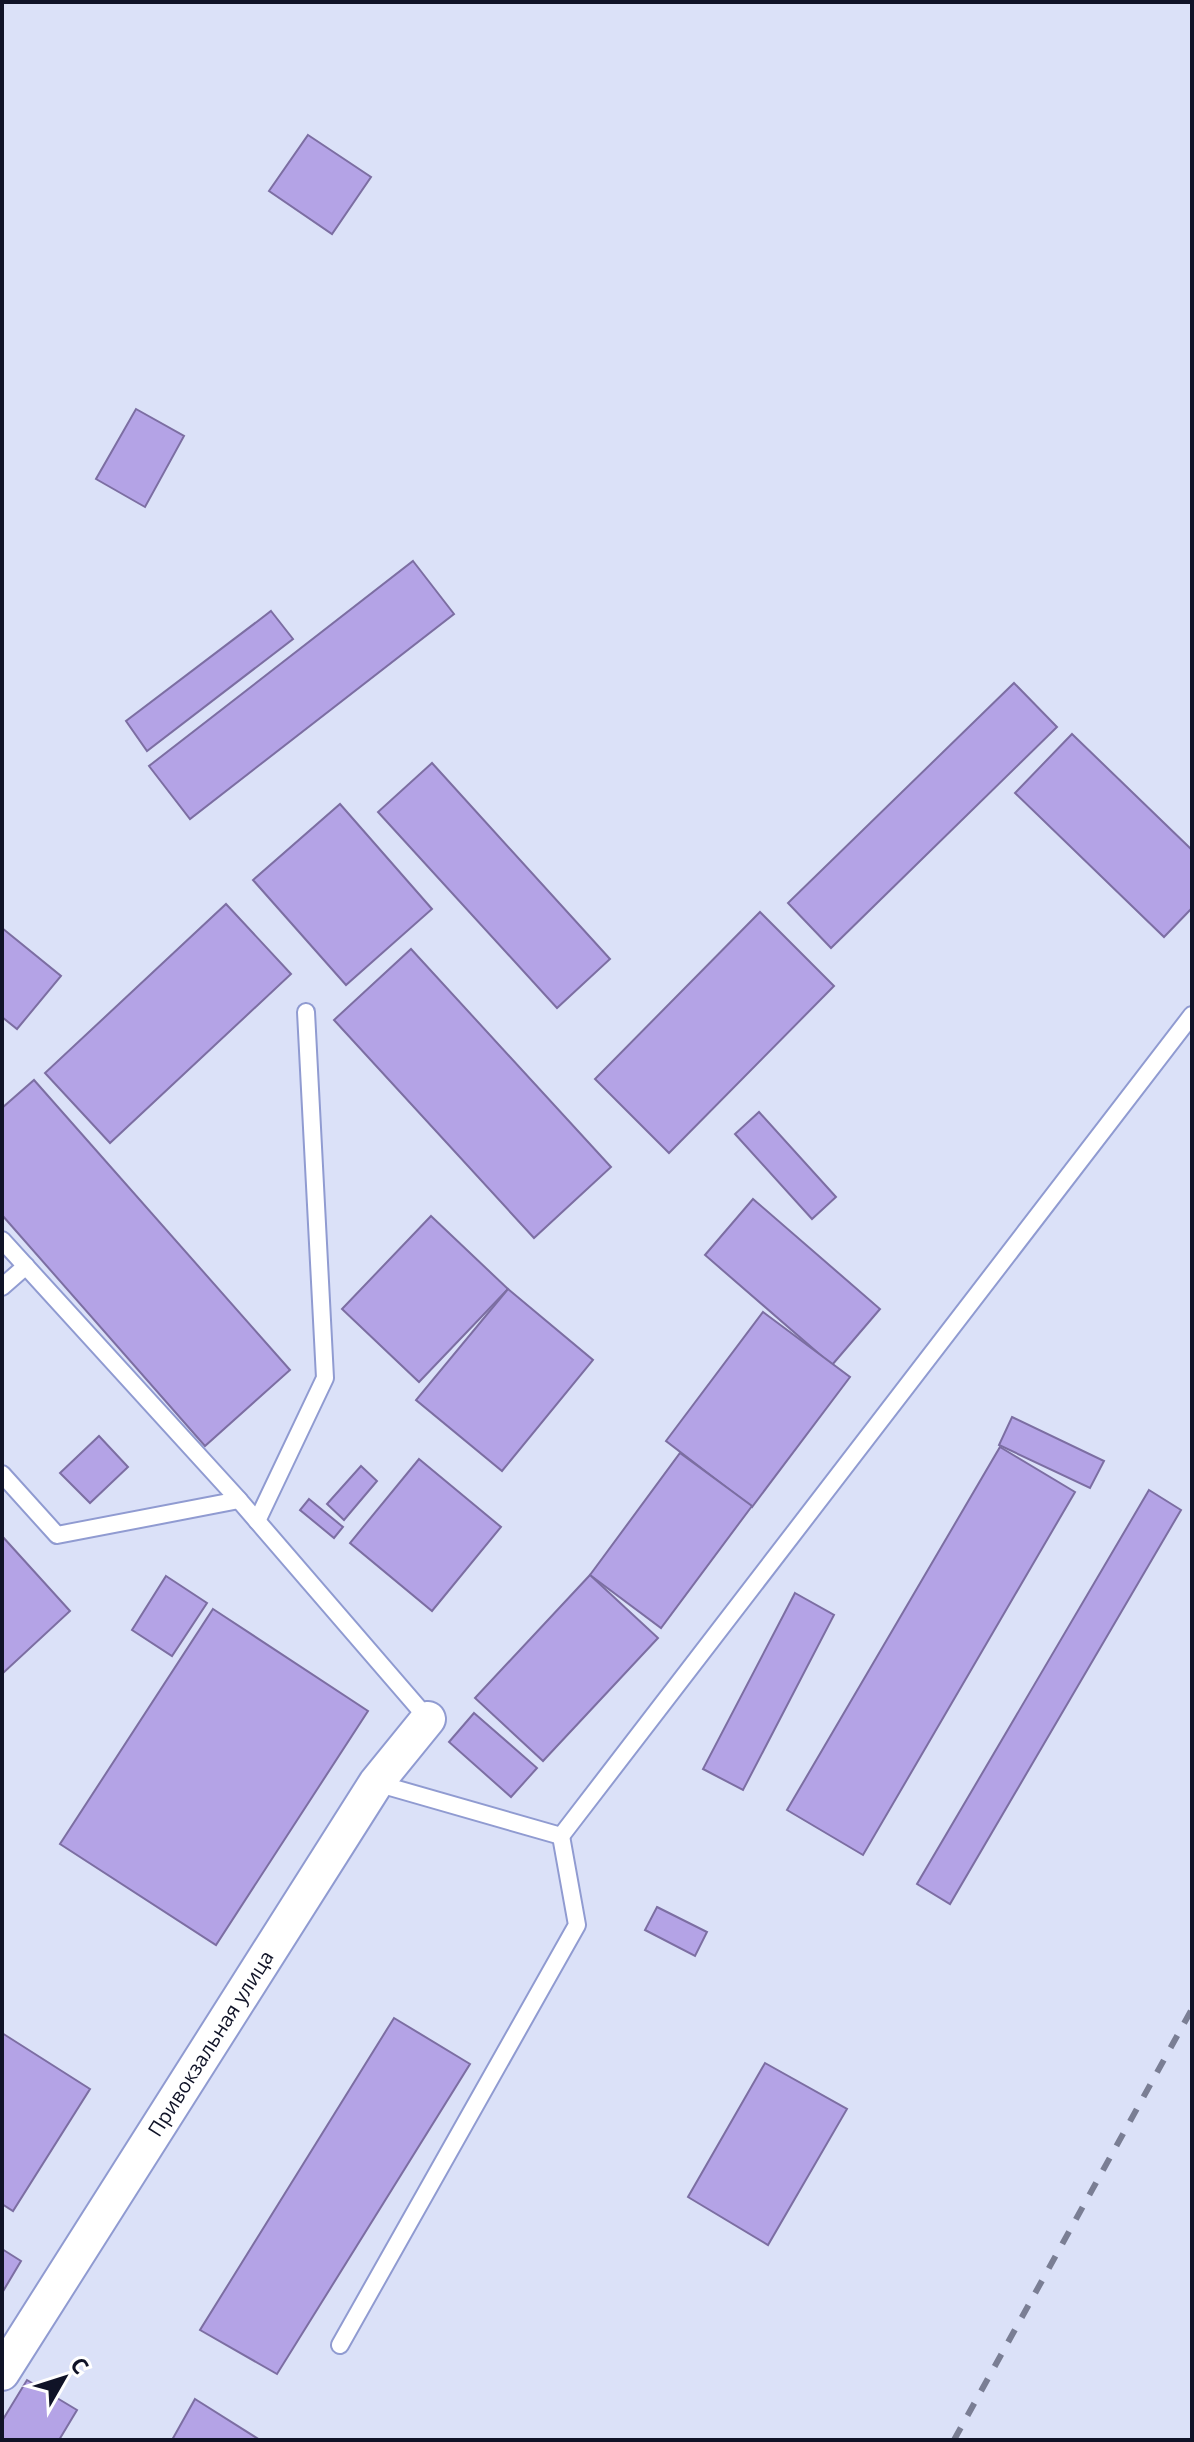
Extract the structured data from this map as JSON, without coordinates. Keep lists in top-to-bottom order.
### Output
{
  "streets": {
    "street": ["Привокзальная улица"]
  },
  "north": "top right"
}
